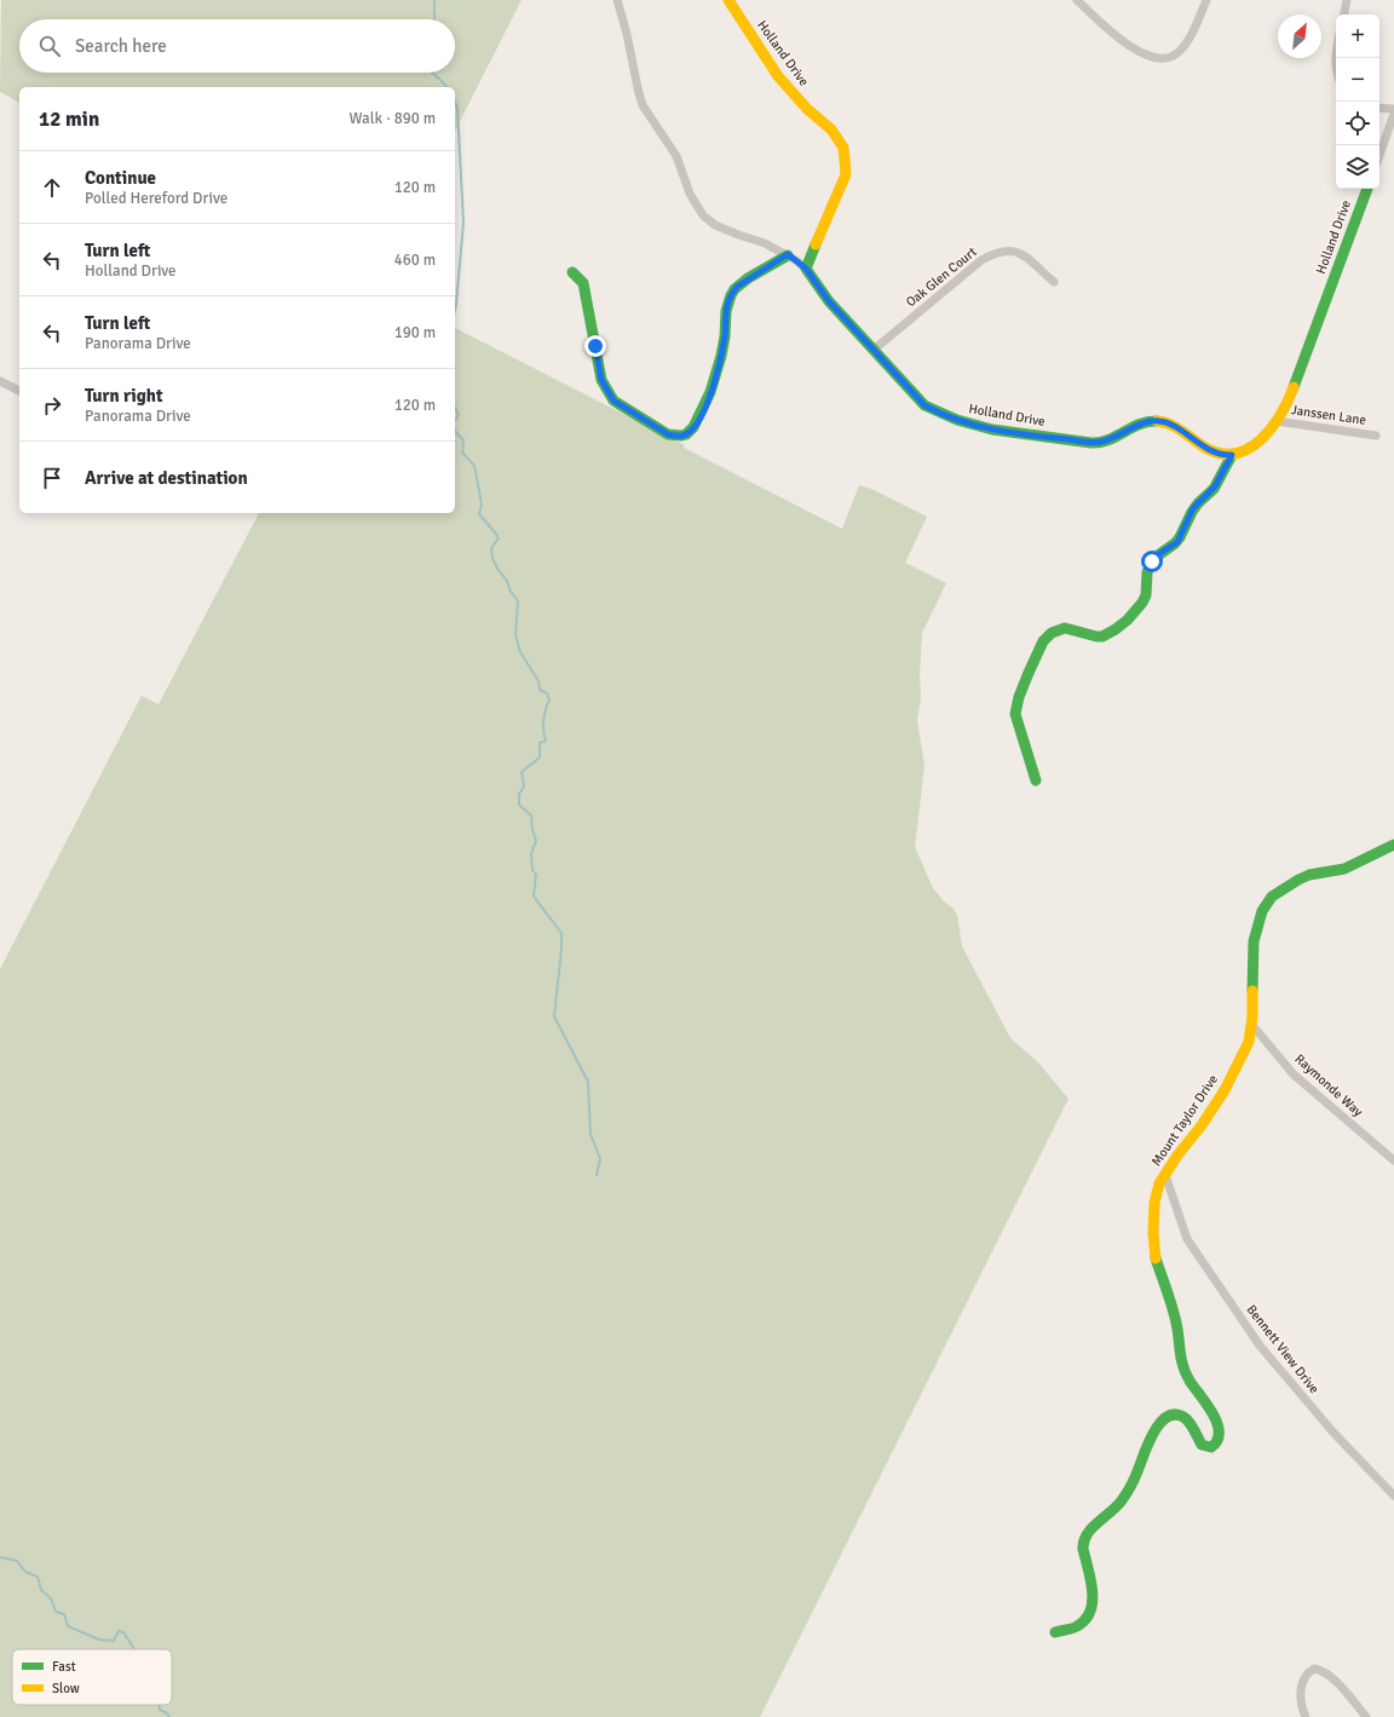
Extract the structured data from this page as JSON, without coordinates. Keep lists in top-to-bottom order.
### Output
{
  "streets": {
    "street": [
      "Holland Drive",
      "Oak Glen Court",
      "Janssen Lane",
      "Raymonde Way",
      "Mount Taylor Drive",
      "Bennett View Drive"
    ]
  },
  "crossings": [
    ["Holland Drive", "Oak Glen Court"],
    ["Holland Drive", "Janssen Lane"],
    ["Raymonde Way", "Mount Taylor Drive"],
    ["Mount Taylor Drive", "Bennett View Drive"]
  ],
  "legend": ["Fast", "Slow"],
  "north": "top right",
  "page": {
    "map_buttons": ["+", "−"],
    "search": "Search here",
    "heading": ["12 min", "Walk · 890 m"],
    "list": [
      ["Continue", "Polled Hereford Drive", "120 m"],
      ["Turn left", "Holland Drive", "460 m"],
      ["Turn left", "Panorama Drive", "190 m"],
      ["Turn right", "Panorama Drive", "120 m"],
      "Arrive at destination"
    ]
  }
}
